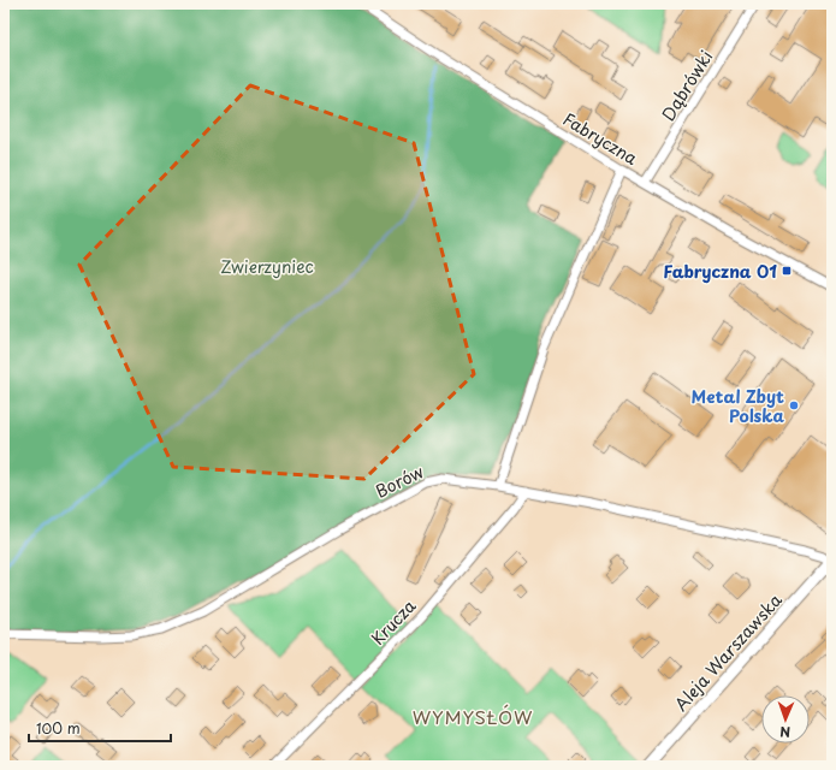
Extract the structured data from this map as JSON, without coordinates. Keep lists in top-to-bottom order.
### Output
{
  "streets": {
    "street": [
      "Dąbrówki",
      "Fabryczna",
      "Borów",
      "Krucza",
      "Aleja Warszawska"
    ]
  },
  "crossings": [
    ["Dąbrówki", "Fabryczna"],
    ["Borów", "Krucza"],
    ["Borów", "Aleja Warszawska"]
  ],
  "districts": ["WYMYSŁÓW"],
  "parks": ["Zwierzyniec"],
  "places": {
    "transit": ["Fabryczna 01"],
    "other": ["Metal Zbyt Polska"]
  },
  "scale_bar": "100 m",
  "north": "bottom"
}
